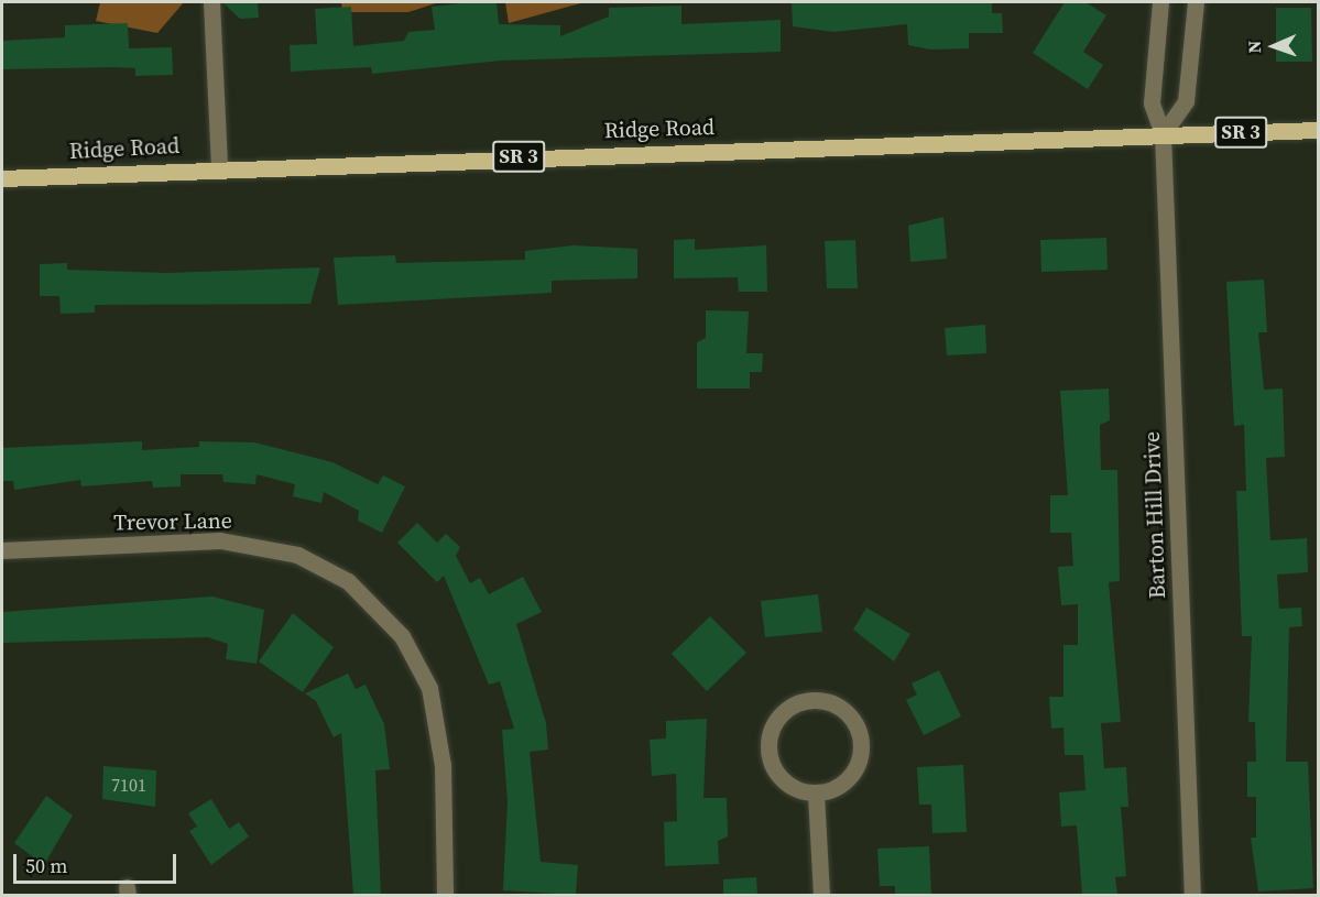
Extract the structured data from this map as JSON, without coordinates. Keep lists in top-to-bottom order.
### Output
{
  "streets": {
    "main road": ["Ridge Road", "SR 3"],
    "street": ["Barton Hill Drive", "Trevor Lane"]
  },
  "crossings": [
    ["Ridge Road", "Barton Hill Drive"]
  ],
  "house_numbers": ["7101"],
  "scale_bar": "50 m",
  "north": "left"
}
